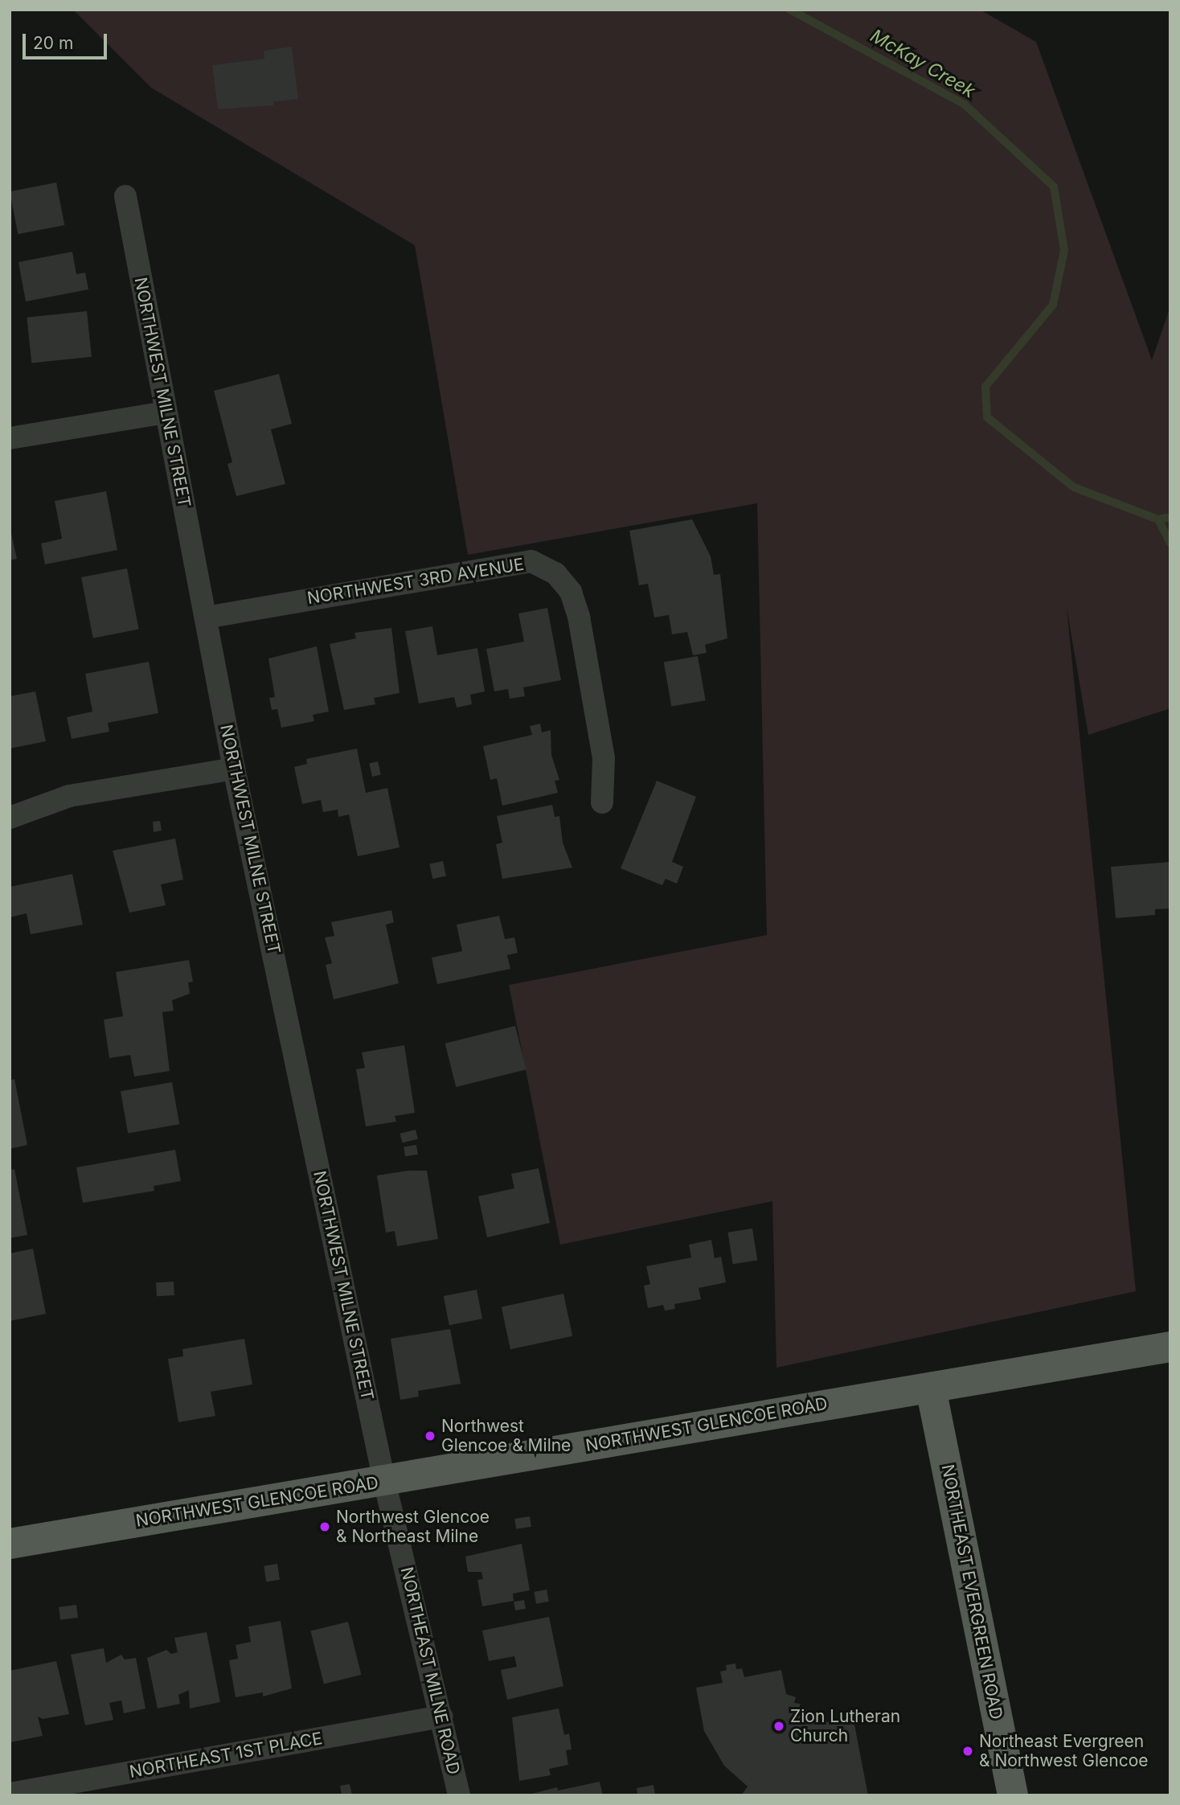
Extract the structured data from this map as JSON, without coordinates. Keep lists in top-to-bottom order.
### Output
{
  "streets": {
    "main road": ["NORTHWEST GLENCOE ROAD", "NORTHEAST EVERGREEN ROAD"],
    "street": [
      "NORTHWEST MILNE STREET",
      "NORTHWEST 3RD AVENUE",
      "NORTHEAST MILNE ROAD",
      "NORTHEAST 1ST PLACE"
    ]
  },
  "crossings": [
    ["NORTHWEST MILNE STREET", "NORTHWEST 3RD AVENUE"],
    ["NORTHWEST MILNE STREET", "NORTHWEST GLENCOE ROAD"],
    ["NORTHWEST MILNE STREET", "NORTHEAST MILNE ROAD"],
    ["NORTHWEST GLENCOE ROAD", "NORTHEAST EVERGREEN ROAD"],
    ["NORTHWEST GLENCOE ROAD", "NORTHEAST MILNE ROAD"],
    ["NORTHEAST MILNE ROAD", "NORTHEAST 1ST PLACE"]
  ],
  "water": ["McKay Creek"],
  "places": [
    "Northwest Glencoe & Milne",
    "Northwest Glencoe & Northeast Milne",
    "Zion Lutheran Church",
    "Northeast Evergreen & Northwest Glencoe"
  ],
  "scale_bar": "20 m"
}
